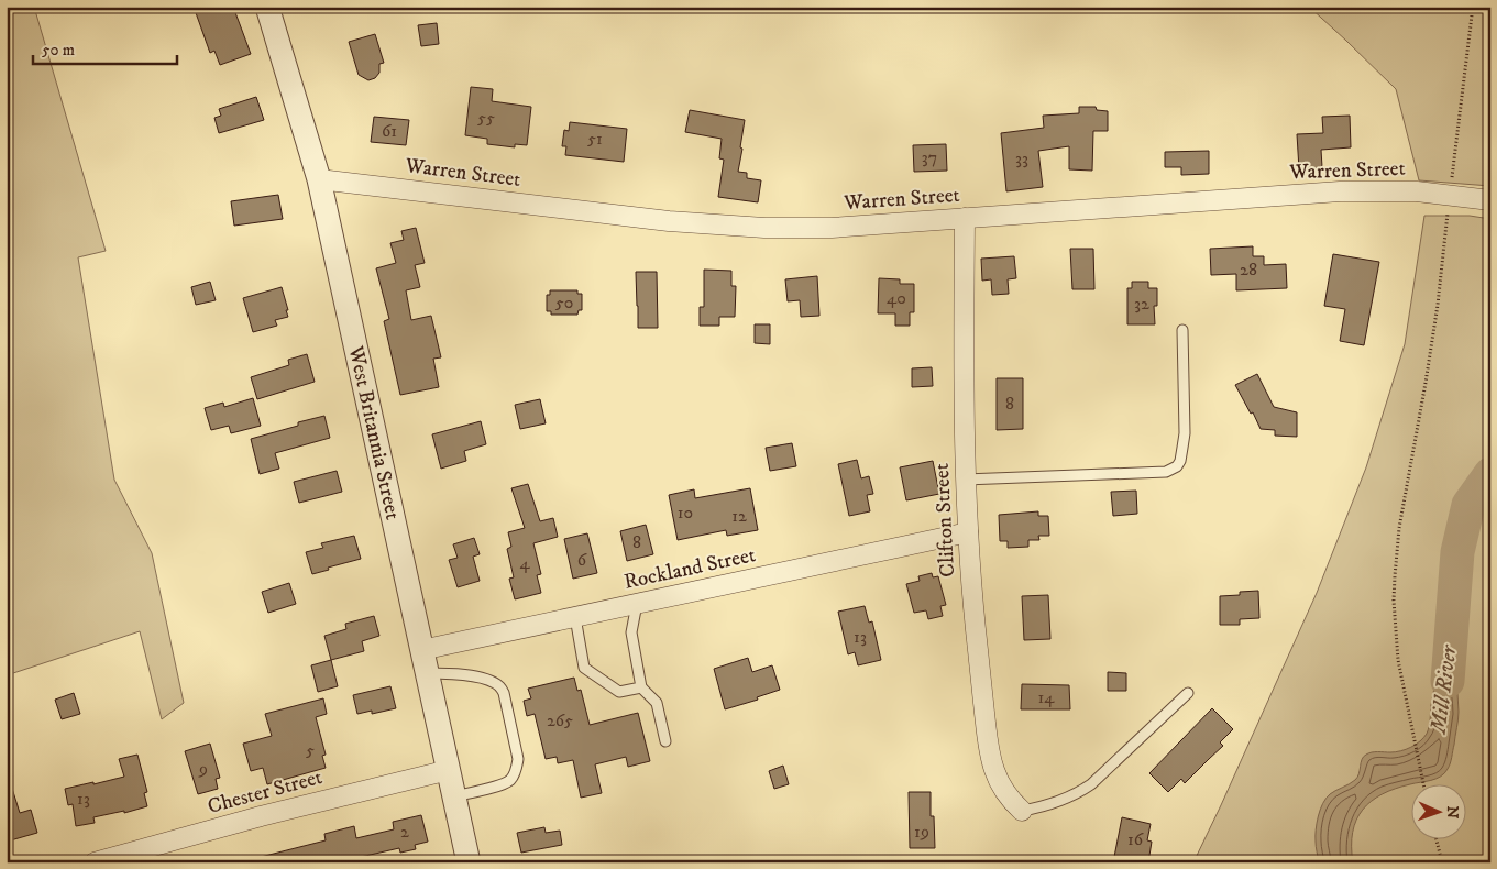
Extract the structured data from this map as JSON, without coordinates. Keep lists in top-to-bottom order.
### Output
{
  "streets": {
    "street": [
      "Warren Street",
      "West Britannia Street",
      "Clifton Street",
      "Rockland Street",
      "Chester Street"
    ]
  },
  "crossings": [
    ["Warren Street", "West Britannia Street"],
    ["Warren Street", "Clifton Street"],
    ["West Britannia Street", "Rockland Street"],
    ["West Britannia Street", "Chester Street"],
    ["Clifton Street", "Rockland Street"]
  ],
  "water": ["Mill River"],
  "house_numbers": [
    "55",
    "61",
    "51",
    "37",
    "33",
    "28",
    "40",
    "50",
    "32",
    "8",
    "10",
    "12",
    "8",
    "6",
    "4",
    "13",
    "14",
    "265",
    "5",
    "9",
    "13",
    "2",
    "19",
    "16"
  ],
  "scale_bar": "50 m",
  "north": "right"
}
